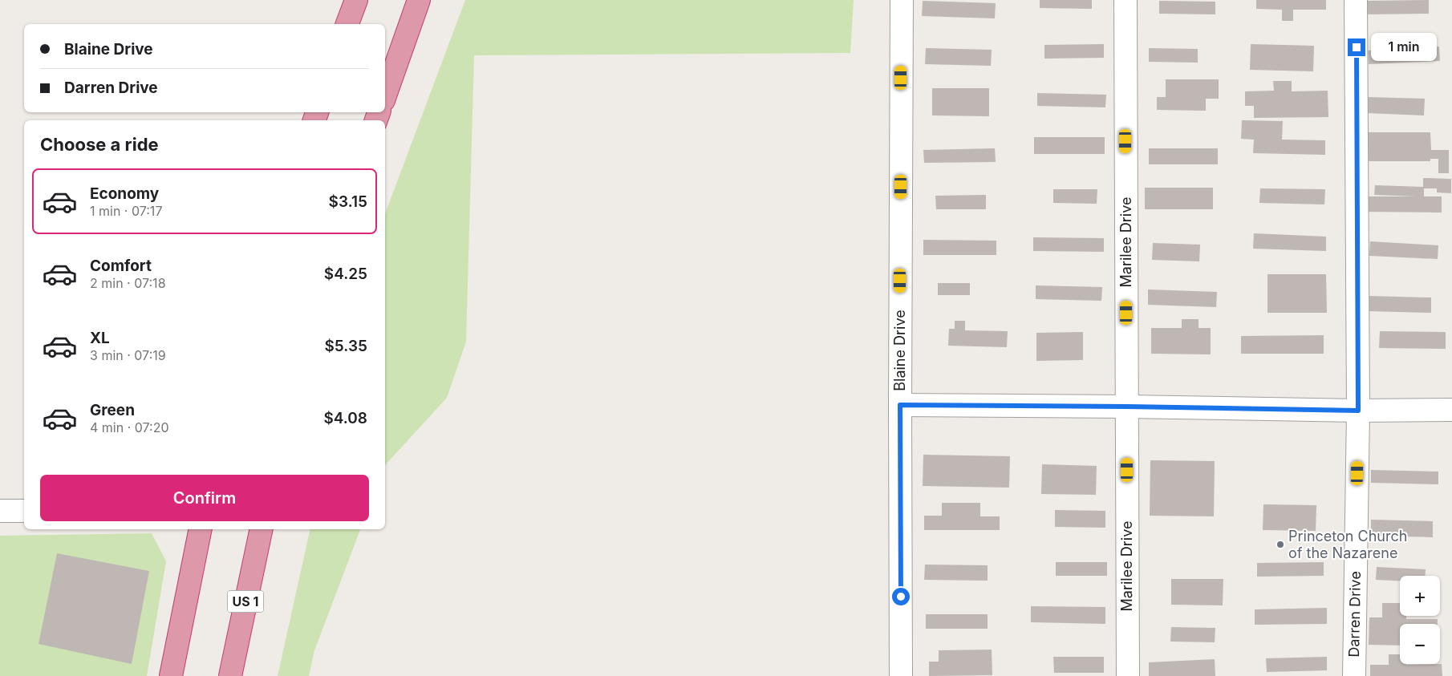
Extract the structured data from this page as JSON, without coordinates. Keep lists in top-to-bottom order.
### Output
{
  "streets": {
    "highway": ["US 1"],
    "street": ["Marilee Drive", "Blaine Drive", "Darren Drive"]
  },
  "places": ["Princeton Church of the Nazarene"],
  "page": {
    "banner": ["Blaine Drive", "Darren Drive"],
    "bubble": "1 min",
    "heading": "Choose a ride",
    "list": [
      {
        "name": "Economy",
        "note": "1 min · 07:17",
        "value": "$3.15"
      },
      {
        "name": "Comfort",
        "note": "2 min · 07:18",
        "value": "$4.25"
      },
      {
        "name": "XL",
        "note": "3 min · 07:19",
        "value": "$5.35"
      },
      {
        "name": "Green",
        "note": "4 min · 07:20",
        "value": "$4.08"
      }
    ],
    "buttons": "Confirm",
    "map_buttons": ["+", "−"]
  }
}
